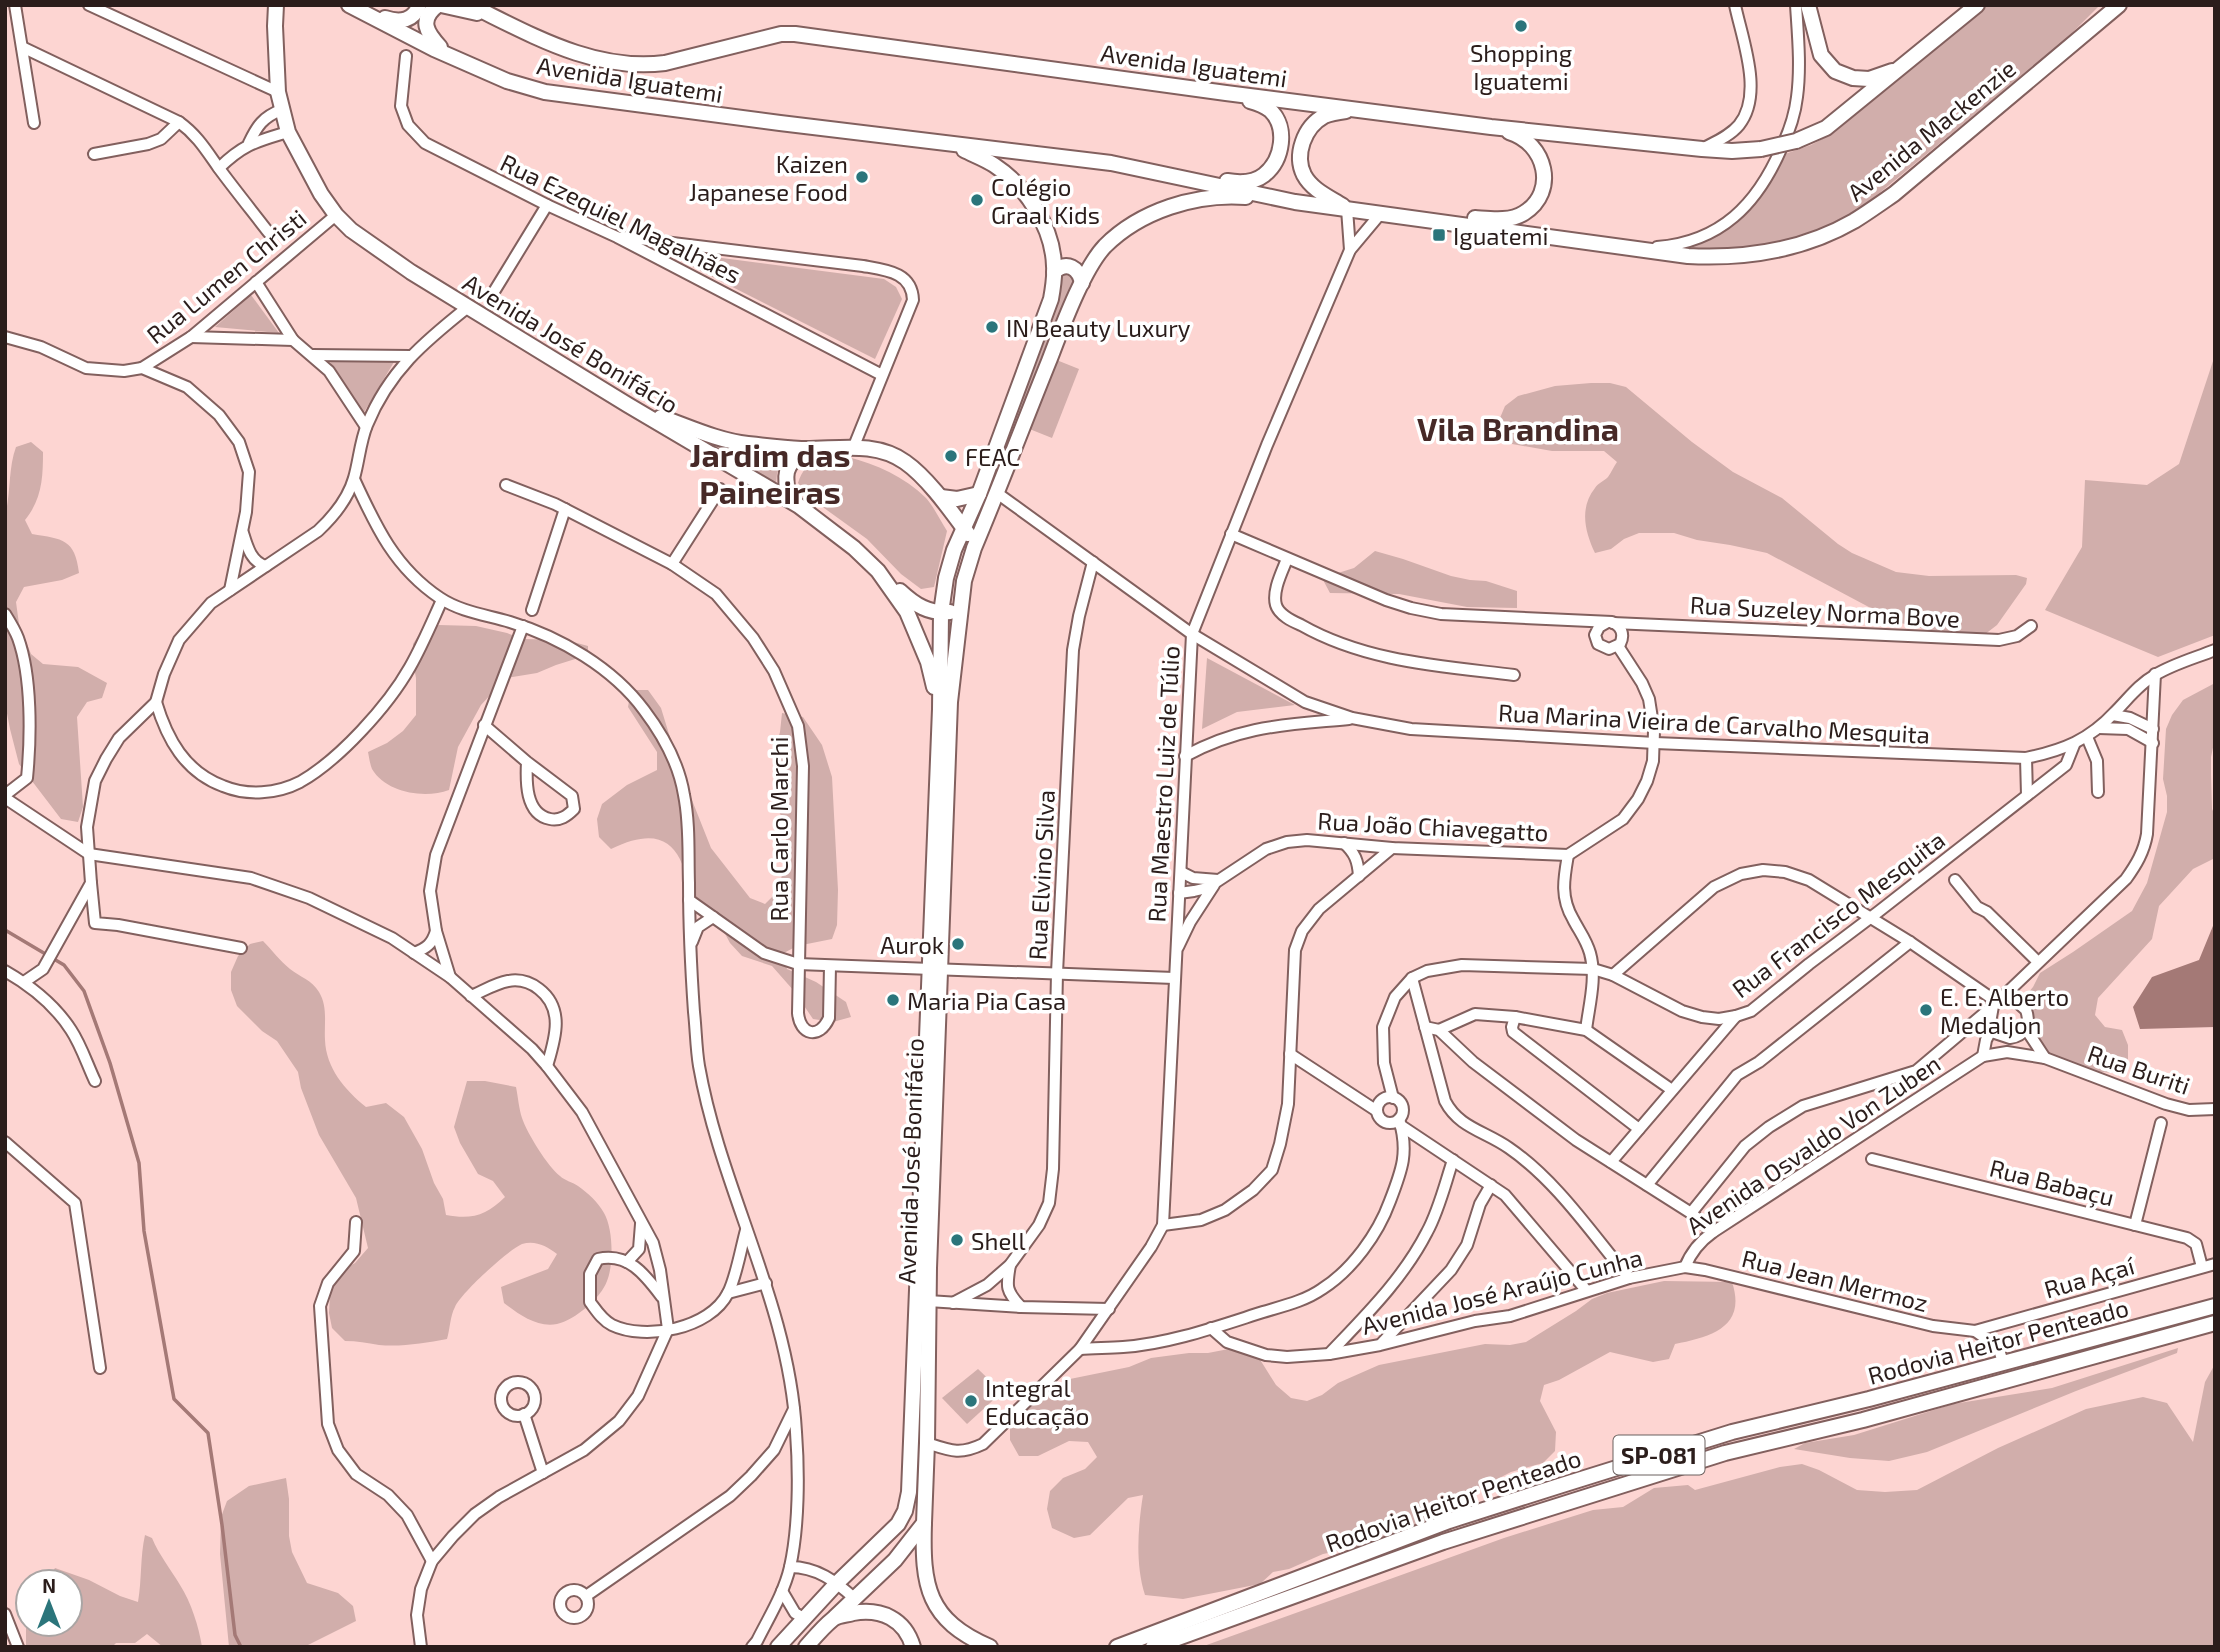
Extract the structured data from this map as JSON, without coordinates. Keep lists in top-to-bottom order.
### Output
{
  "streets": {
    "main road": [
      "Avenida Iguatemi",
      "Avenida Mackenzie",
      "Avenida José Bonifácio",
      "Rodovia Heitor Penteado",
      "SP-081"
    ],
    "street": [
      "Rua Ezequiel Magalhães",
      "Rua Lumen Christi",
      "Rua Suzeley Norma Bove",
      "Rua Marina Vieira de Carvalho Mesquita",
      "Rua Maestro Luiz de Túlio",
      "Rua João Chiavegatto",
      "Rua Carlo Marchi",
      "Rua Elvino Silva",
      "Rua Francisco Mesquita",
      "Rua Buriti",
      "Avenida Osvaldo Von Zuben",
      "Rua Babaçu",
      "Rua Açaí",
      "Rua Jean Mermoz",
      "Avenida José Araújo Cunha"
    ]
  },
  "crossings": [
    ["Avenida Iguatemi", "Avenida Mackenzie"],
    ["Avenida Iguatemi", "Avenida José Bonifácio"],
    ["Rua Lumen Christi", "Avenida José Bonifácio"],
    ["Avenida José Bonifácio", "Rua Marina Vieira de Carvalho Mesquita"],
    ["Rua Suzeley Norma Bove", "Rua Maestro Luiz de Túlio"],
    ["Rua Suzeley Norma Bove", "Rua João Chiavegatto"],
    ["Rua Marina Vieira de Carvalho Mesquita", "Rua Maestro Luiz de Túlio"],
    ["Rua Marina Vieira de Carvalho Mesquita", "Rua João Chiavegatto"],
    ["Rua Marina Vieira de Carvalho Mesquita", "Rua Elvino Silva"],
    ["Rua Marina Vieira de Carvalho Mesquita", "Rua Francisco Mesquita"],
    ["Rua Maestro Luiz de Túlio", "Rua João Chiavegatto"],
    ["Rua Buriti", "Avenida Osvaldo Von Zuben"],
    ["Avenida Osvaldo Von Zuben", "Rua Jean Mermoz"],
    ["Avenida Osvaldo Von Zuben", "Avenida José Araújo Cunha"],
    ["Rua Babaçu", "Rua Açaí"],
    ["Rua Açaí", "Rua Jean Mermoz"],
    ["Rua Jean Mermoz", "Avenida José Araújo Cunha"]
  ],
  "districts": ["Vila Brandina", "Jardim das Paineiras"],
  "places": {
    "other": [
      "Shopping Iguatemi",
      "Kaizen Japanese Food",
      "Colégio Graal Kids",
      "IN Beauty Luxury",
      "FEAC",
      "Aurok",
      "Maria Pia Casa",
      "E. E. Alberto Medaljon",
      "Shell",
      "Integral Educação"
    ],
    "transit": ["Iguatemi"]
  },
  "north": "top"
}
